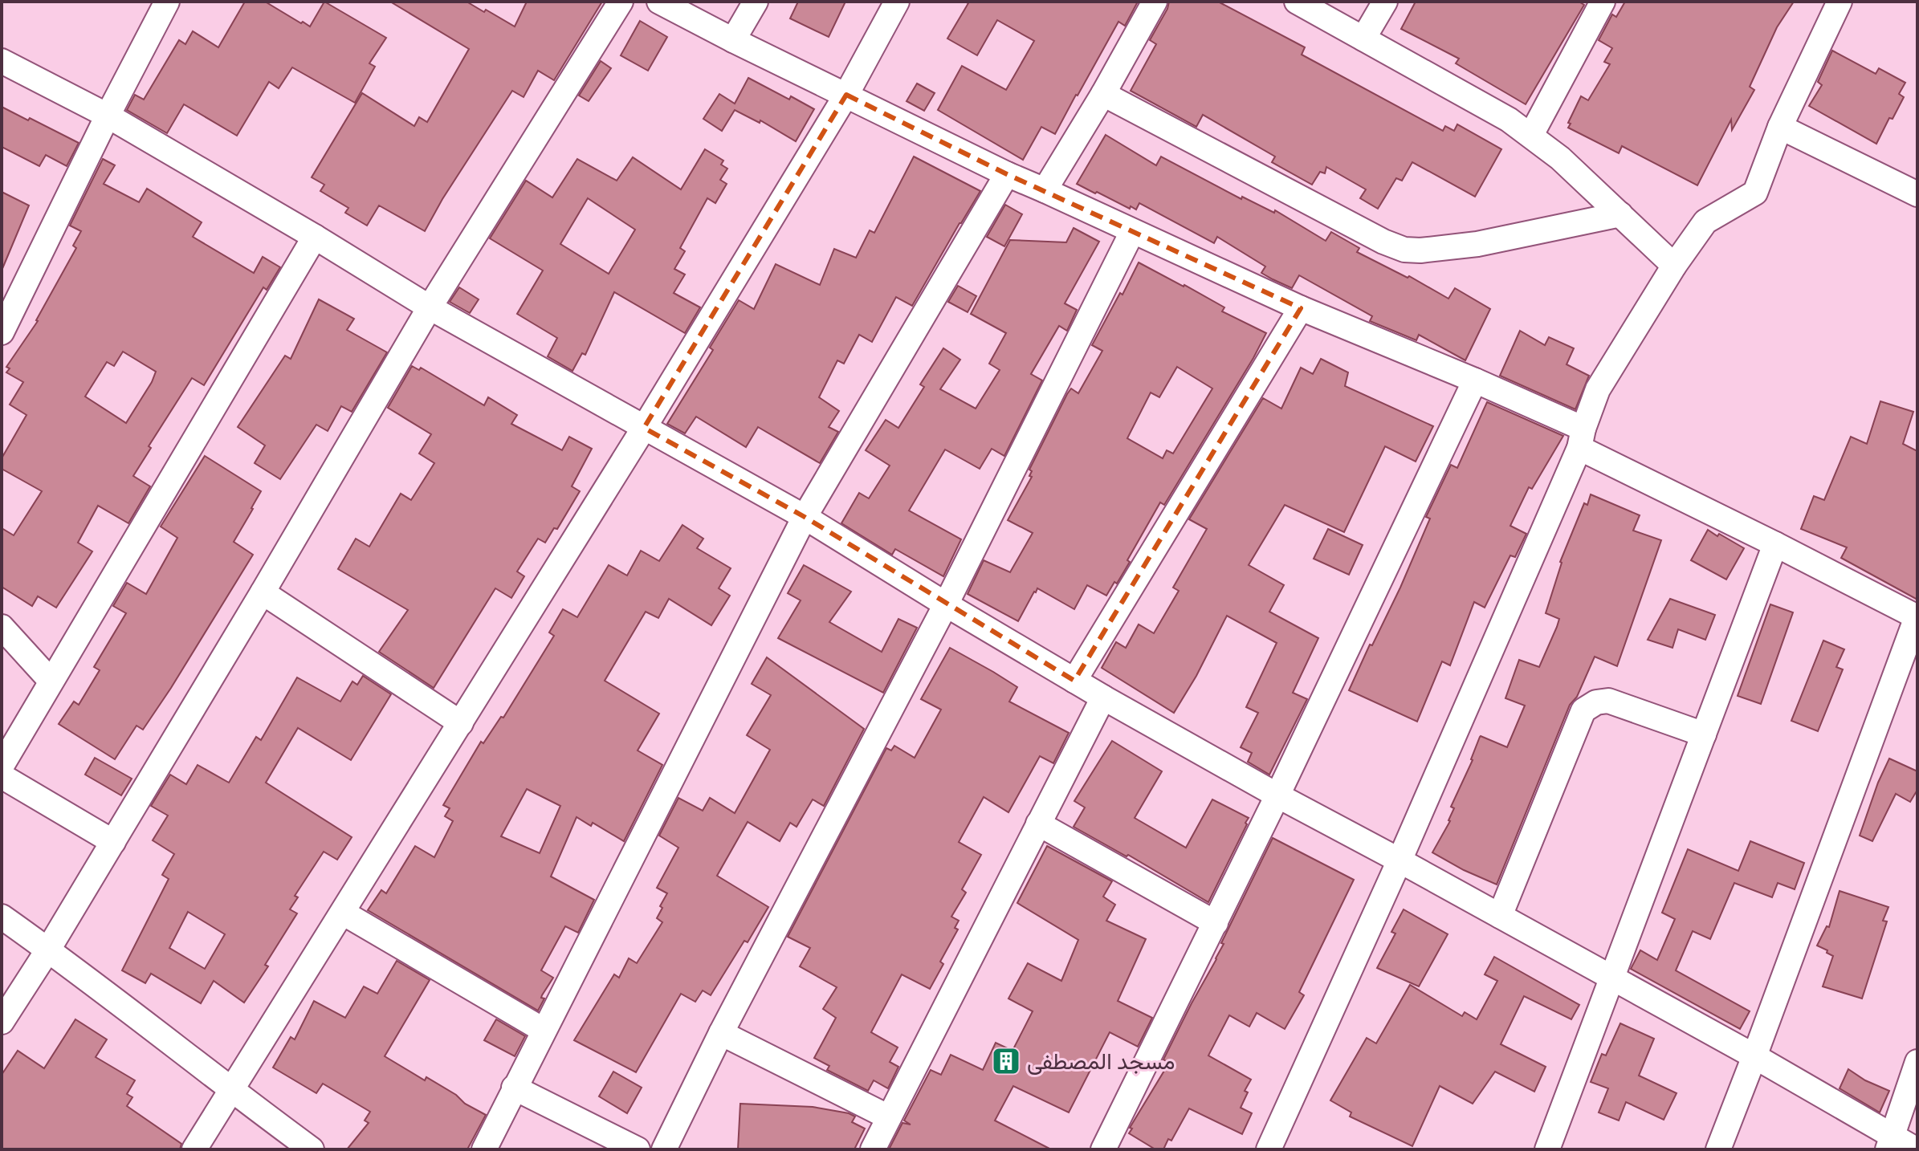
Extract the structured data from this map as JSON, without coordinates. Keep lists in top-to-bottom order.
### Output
{
  "places": {
    "building": ["مسجد المصطفى"]
  }
}
